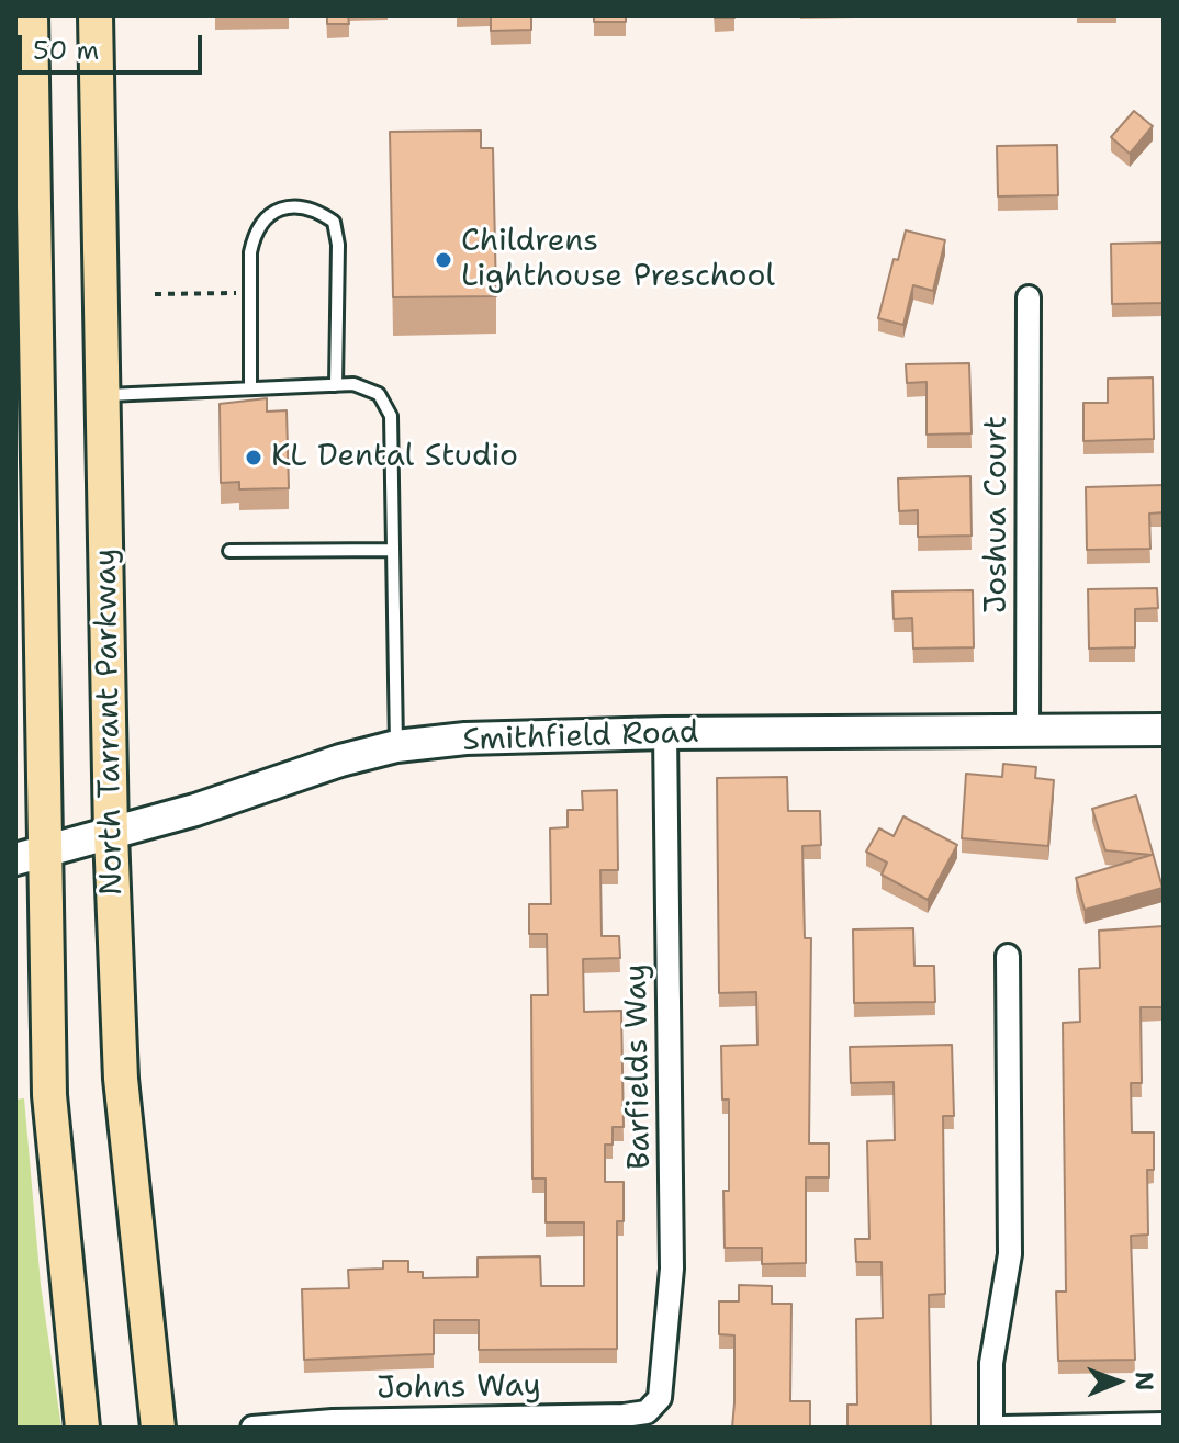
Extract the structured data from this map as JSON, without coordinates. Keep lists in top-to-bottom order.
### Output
{
  "streets": {
    "main road": ["North Tarrant Parkway", "Smithfield Road"],
    "street": ["Joshua Court", "Barfields Way", "Johns Way"]
  },
  "crossings": [
    ["Joshua Court", "Smithfield Road"],
    ["North Tarrant Parkway", "Smithfield Road"],
    ["Smithfield Road", "Barfields Way"],
    ["Barfields Way", "Johns Way"]
  ],
  "places": ["Childrens Lighthouse Preschool", "KL Dental Studio"],
  "scale_bar": "50 m",
  "north": "right"
}
